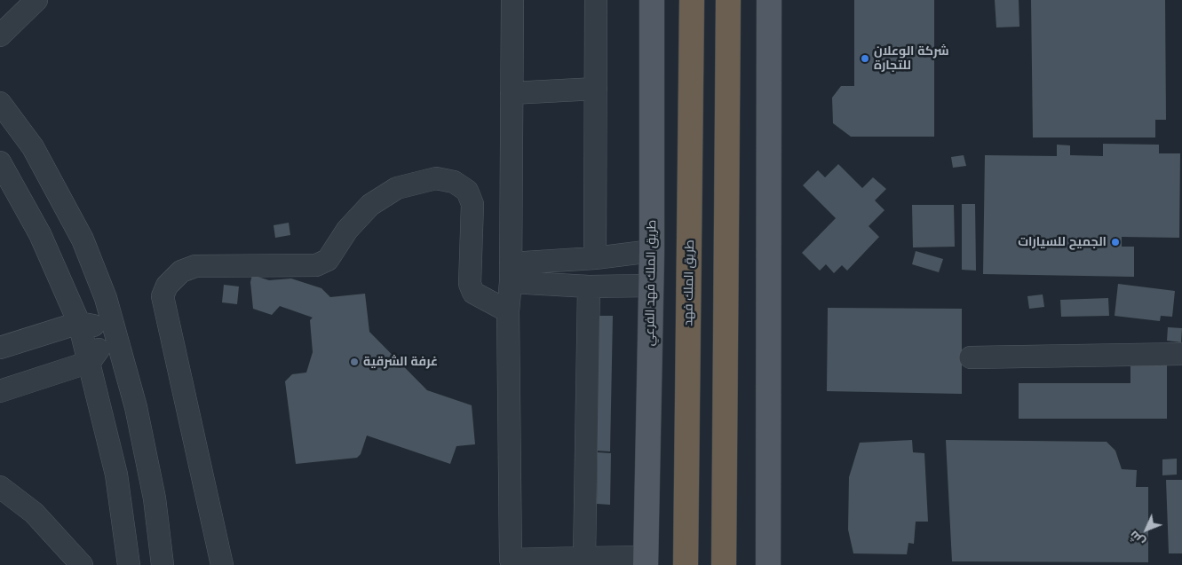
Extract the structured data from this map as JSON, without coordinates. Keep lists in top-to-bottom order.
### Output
{
  "streets": {
    "highway": ["طريق الملك فهد"],
    "main road": ["طريق الملك فهد الفرعي"]
  },
  "places": ["شركة الوعلان للتجارة", "الجميح للسيارات", "غرفة الشرقية"],
  "north": "bottom left"
}
